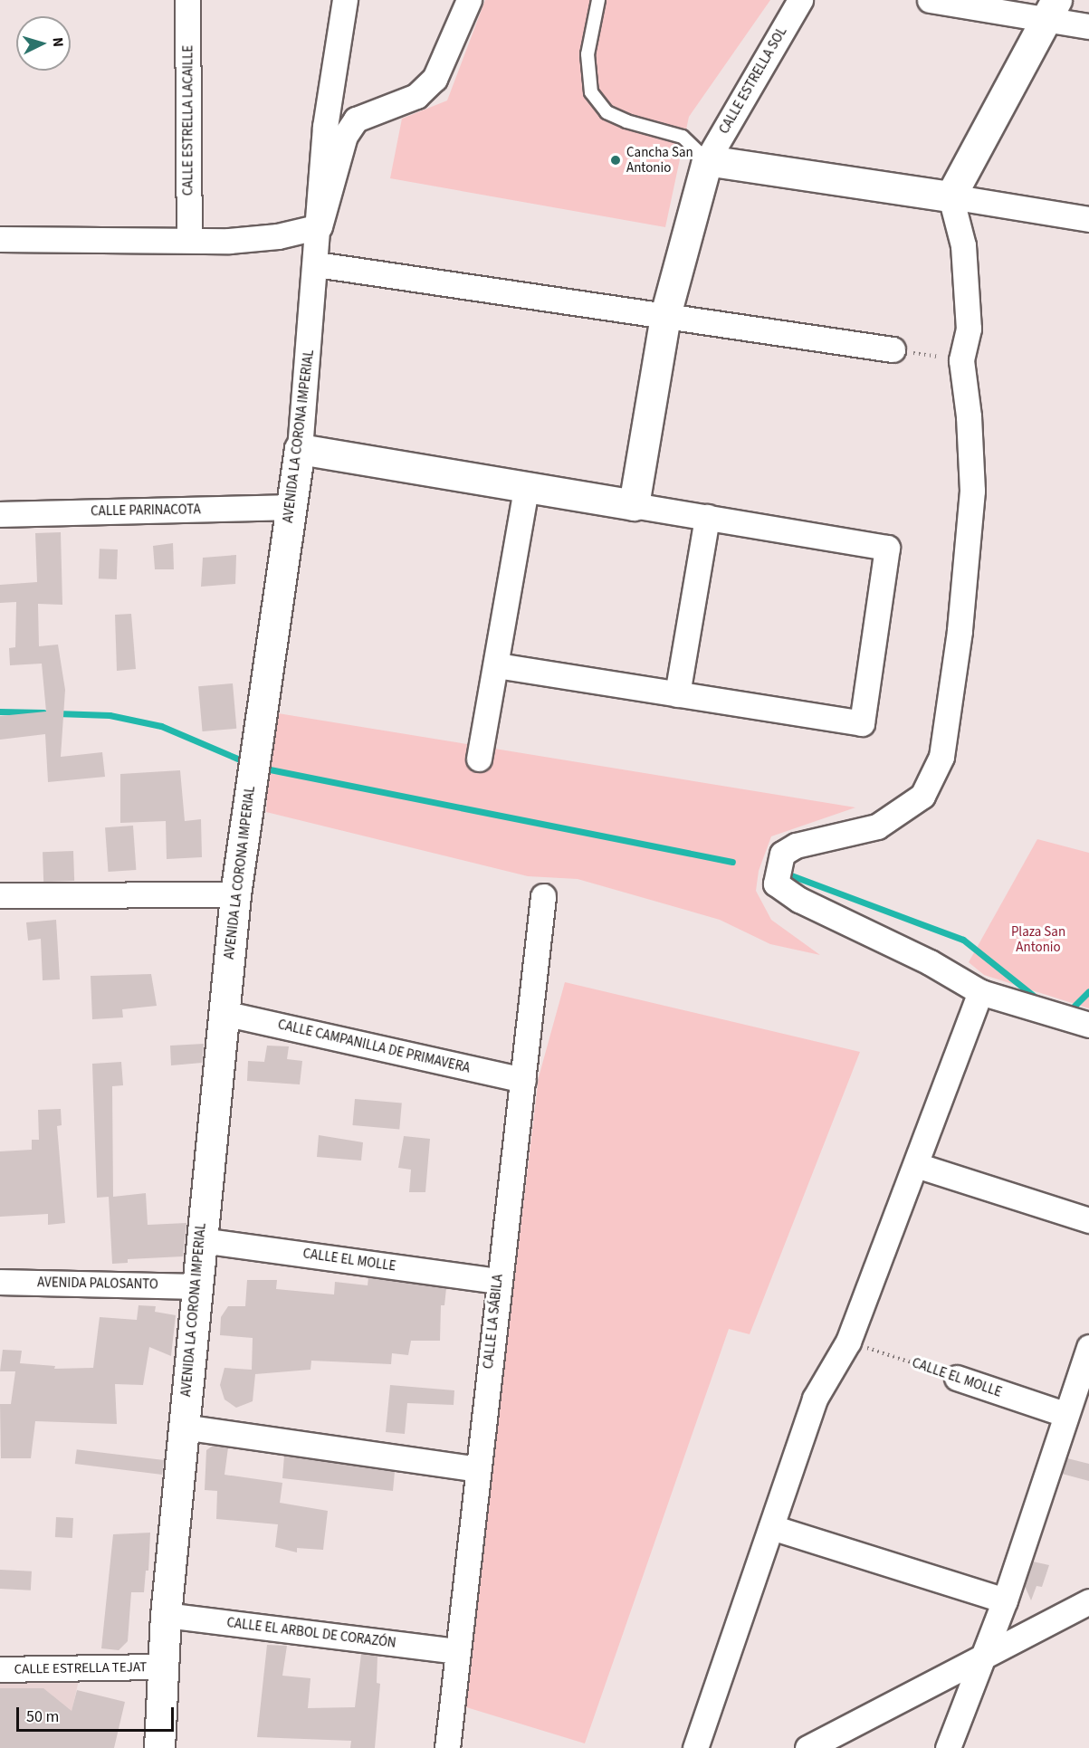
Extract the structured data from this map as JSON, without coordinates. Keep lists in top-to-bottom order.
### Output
{
  "streets": {
    "street": [
      "CALLE ESTRELLA SOL",
      "CALLE ESTRELLA LACAILLE",
      "AVENIDA LA CORONA IMPERIAL",
      "CALLE PARINACOTA",
      "CALLE CAMPANILLA DE PRIMAVERA",
      "CALLE EL MOLLE",
      "AVENIDA PALOSANTO",
      "CALLE LA SÁBILA",
      "CALLE EL ARBOL DE CORAZÓN",
      "CALLE ESTRELLA TEJAT"
    ]
  },
  "crossings": [
    ["AVENIDA LA CORONA IMPERIAL", "CALLE PARINACOTA"],
    ["AVENIDA LA CORONA IMPERIAL", "CALLE CAMPANILLA DE PRIMAVERA"],
    ["AVENIDA LA CORONA IMPERIAL", "CALLE EL MOLLE"],
    ["AVENIDA LA CORONA IMPERIAL", "AVENIDA PALOSANTO"],
    ["AVENIDA LA CORONA IMPERIAL", "CALLE EL ARBOL DE CORAZÓN"],
    ["AVENIDA LA CORONA IMPERIAL", "CALLE ESTRELLA TEJAT"],
    ["CALLE CAMPANILLA DE PRIMAVERA", "CALLE LA SÁBILA"],
    ["CALLE EL MOLLE", "CALLE LA SÁBILA"],
    ["CALLE LA SÁBILA", "CALLE EL ARBOL DE CORAZÓN"]
  ],
  "parks": ["Plaza San Antonio"],
  "places": ["Cancha San Antonio"],
  "scale_bar": "50 m",
  "north": "right"
}
